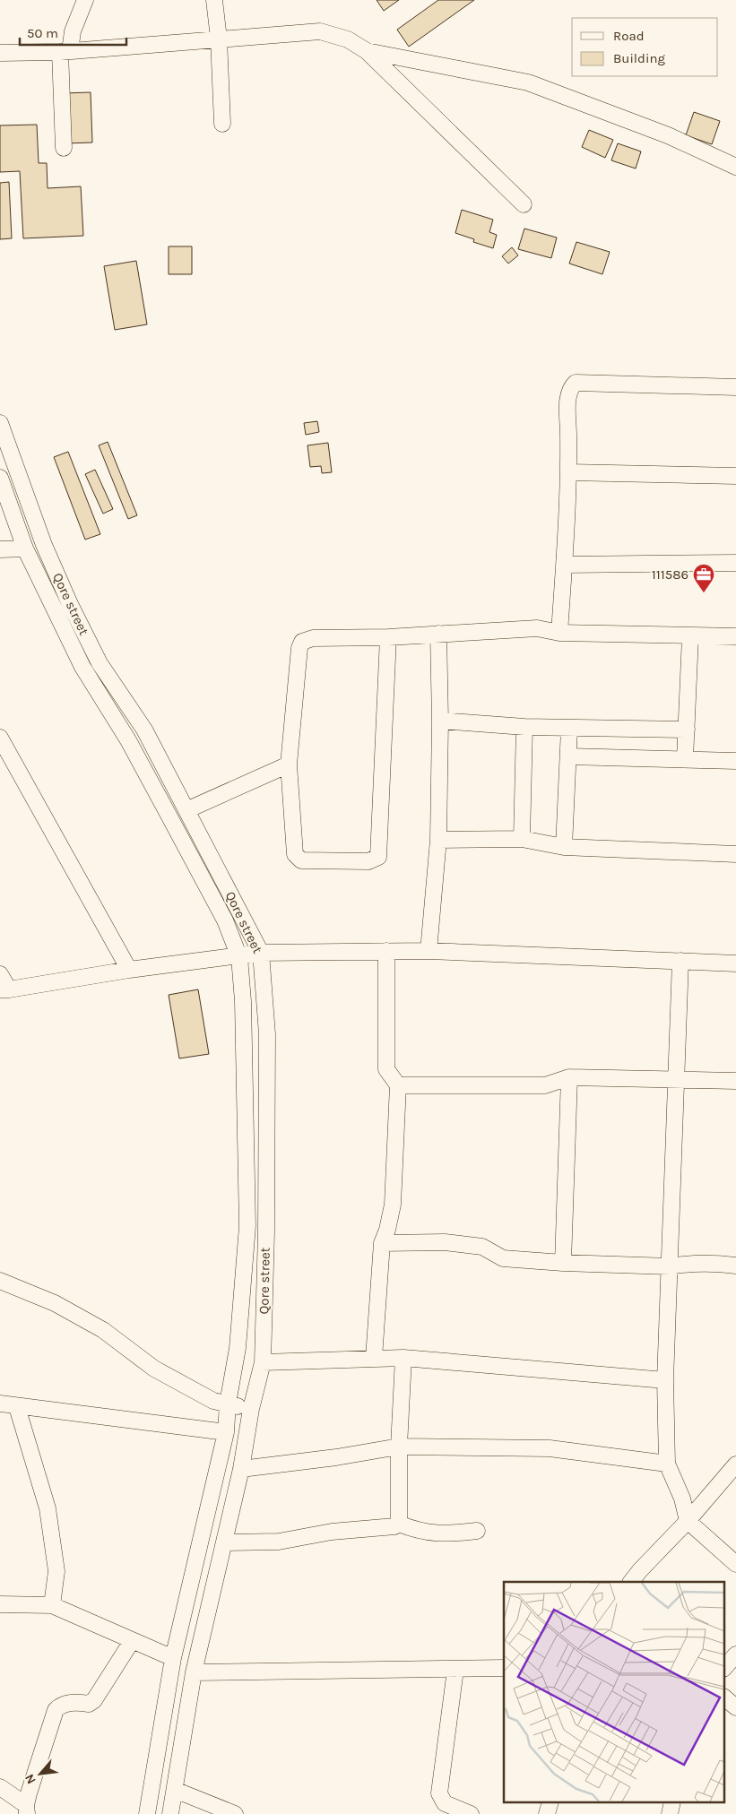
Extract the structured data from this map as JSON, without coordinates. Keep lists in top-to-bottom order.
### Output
{
  "streets": {
    "street": ["Qore street"]
  },
  "places": {
    "office": ["111586"]
  },
  "legend": ["Road", "Building"],
  "scale_bar": "50 m",
  "north": "bottom left"
}
